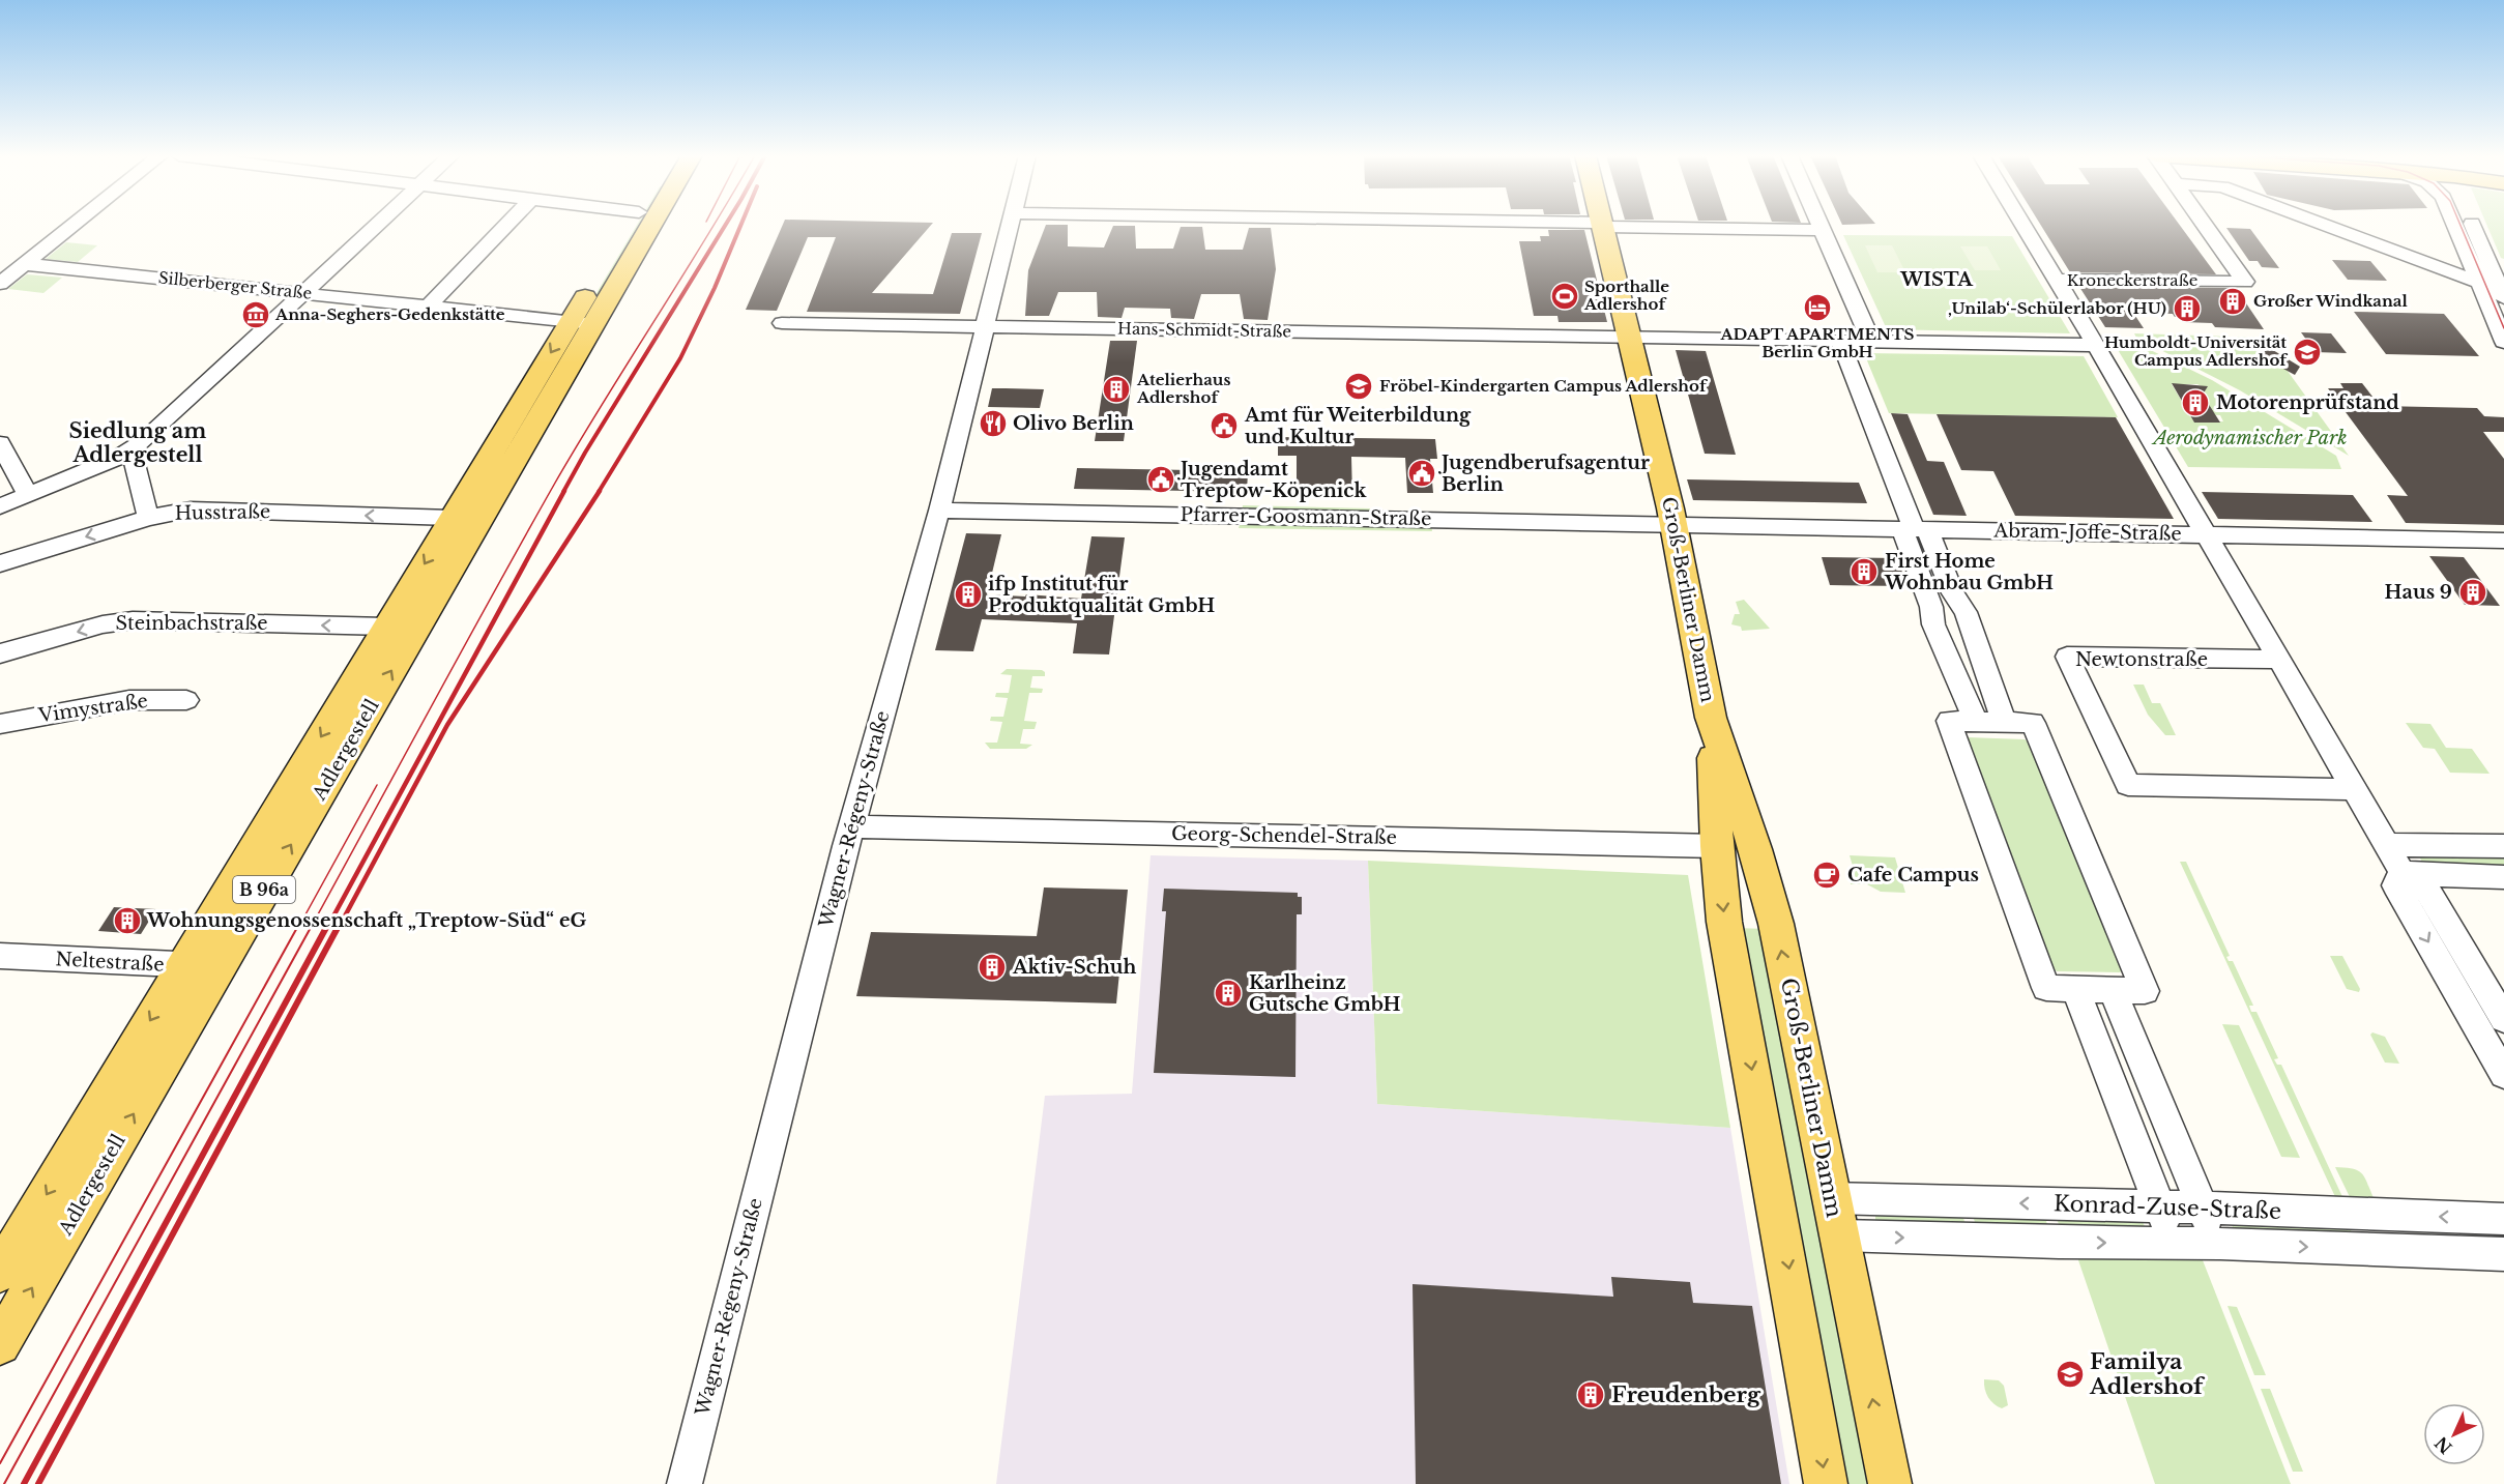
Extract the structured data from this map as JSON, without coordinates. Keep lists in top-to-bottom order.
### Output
{
  "streets": {
    "main road": ["Groß-Berliner Damm", "Adlergestell", "B 96a"],
    "street": [
      "Kroneckerstraße",
      "Silberberger Straße",
      "Hans-Schmidt-Straße",
      "Husstraße",
      "Pfarrer-Goosmann-Straße",
      "Abram-Joffe-Straße",
      "Steinbachstraße",
      "Newtonstraße",
      "Vimystraße",
      "Wagner-Régeny-Straße",
      "Georg-Schendel-Straße",
      "Neltestraße",
      "Konrad-Zuse-Straße"
    ]
  },
  "crossings": [
    ["Silberberger Straße", "Adlergestell"],
    ["Hans-Schmidt-Straße", "Groß-Berliner Damm"],
    ["Hans-Schmidt-Straße", "Wagner-Régeny-Straße"],
    ["Husstraße", "Adlergestell"],
    ["Pfarrer-Goosmann-Straße", "Abram-Joffe-Straße"],
    ["Pfarrer-Goosmann-Straße", "Groß-Berliner Damm"],
    ["Pfarrer-Goosmann-Straße", "Wagner-Régeny-Straße"],
    ["Abram-Joffe-Straße", "Groß-Berliner Damm"],
    ["Groß-Berliner Damm", "Georg-Schendel-Straße"],
    ["Groß-Berliner Damm", "Konrad-Zuse-Straße"],
    ["Steinbachstraße", "Adlergestell"],
    ["Adlergestell", "Neltestraße"],
    ["Wagner-Régeny-Straße", "Georg-Schendel-Straße"]
  ],
  "districts": ["WISTA", "Siedlung am Adlergestell"],
  "parks": ["Aerodynamischer Park"],
  "places": {
    "sports": ["Sporthalle Adlershof"],
    "building": [
      "Großer Windkanal",
      "‚Unilab‘-Schülerlabor (HU)",
      "Atelierhaus Adlershof",
      "Motorenprüfstand",
      "First Home Wohnbau GmbH",
      "Haus 9",
      "ifp Institut für Produktqualität GmbH",
      "Wohnungsgenossenschaft „Treptow-Süd“ eG",
      "Aktiv-Schuh",
      "Karlheinz Gutsche GmbH",
      "Freudenberg"
    ],
    "hotel": ["ADAPT APARTMENTS Berlin GmbH"],
    "museum": ["Anna-Seghers-Gedenkstätte"],
    "school or university": ["Humboldt-Universität Campus Adlershof", "Fröbel-Kindergarten Campus Adlershof", "Familya Adlershof"],
    "restaurant": ["Olivo Berlin"],
    "public building": ["Amt für Weiterbildung und Kultur", "Jugendberufsagentur Berlin", "Jugendamt Treptow-Köpenick"],
    "cafe": ["Cafe Campus"]
  },
  "north": "bottom left"
}
